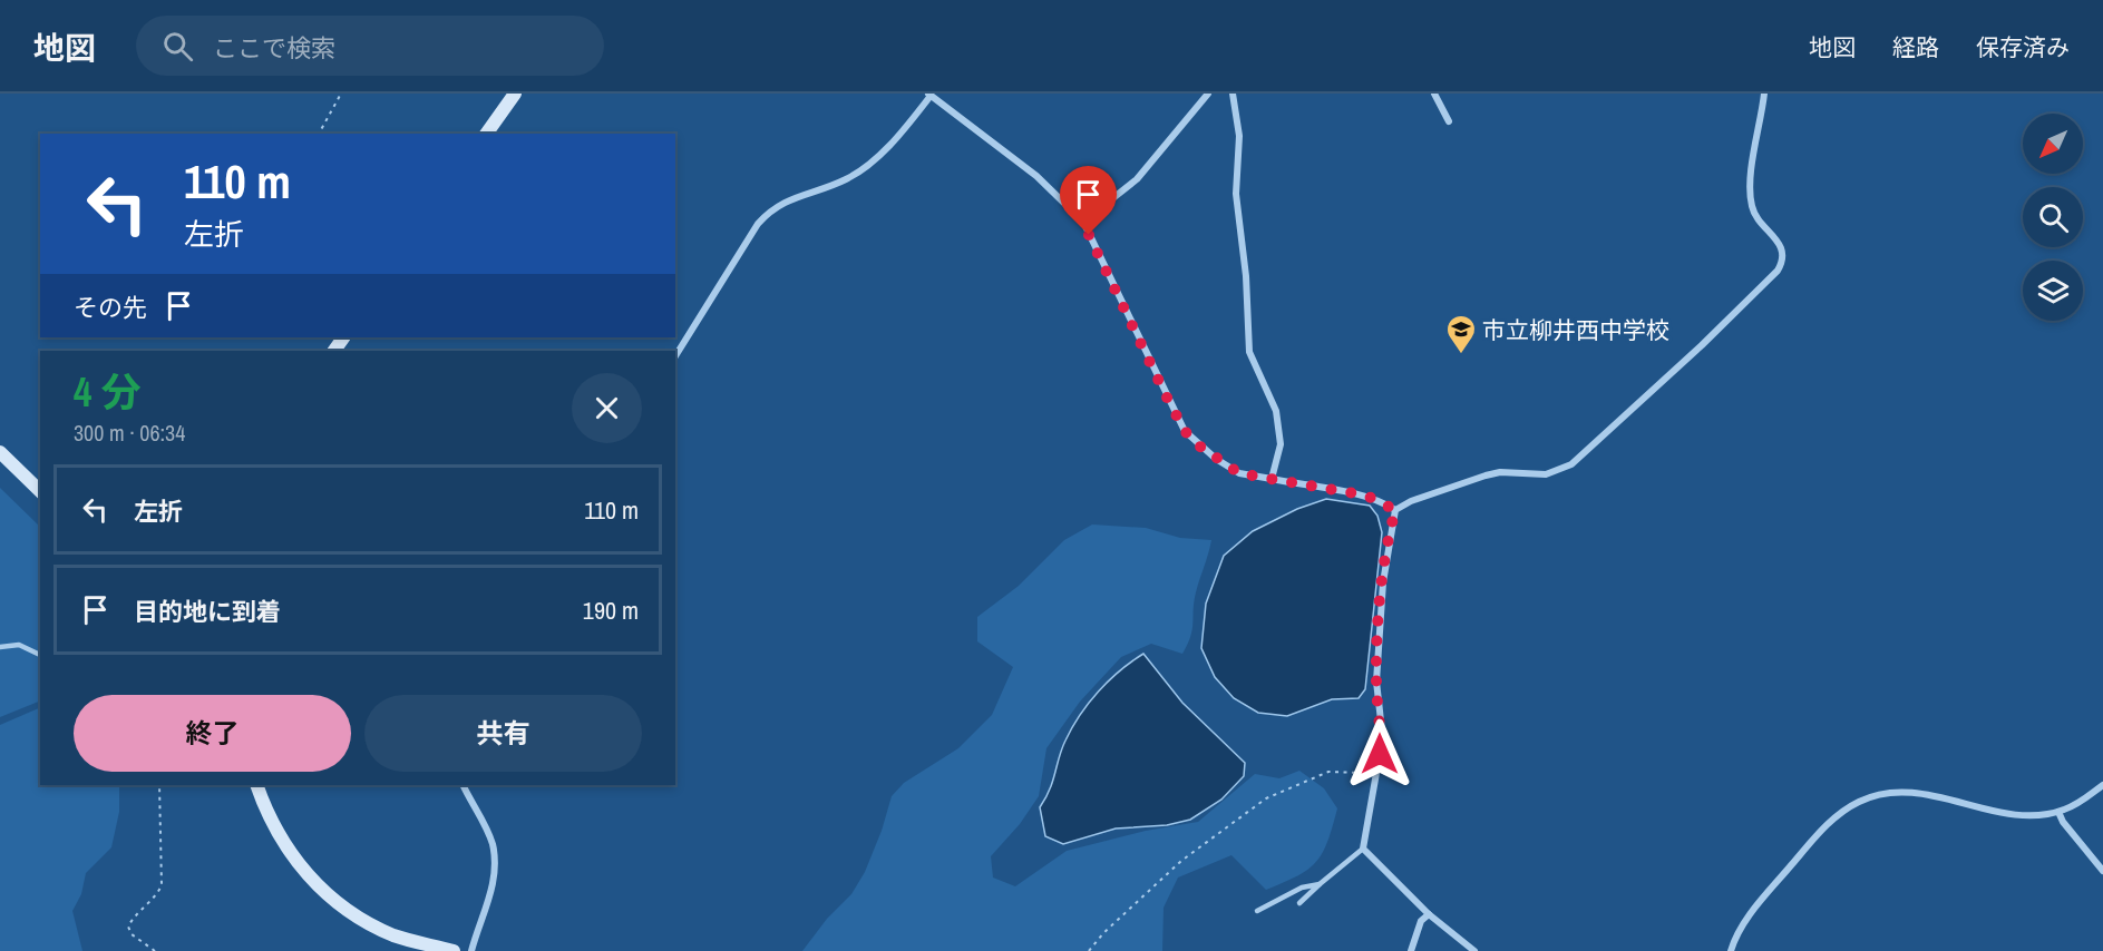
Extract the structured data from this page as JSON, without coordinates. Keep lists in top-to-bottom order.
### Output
{
  "places": {
    "school or university": ["市立柳井西中学校"]
  },
  "north": "bottom left",
  "page": {
    "header": "地図",
    "search": "ここで検索",
    "nav": ["地図", "経路", "保存済み"],
    "turn": ["110 m", "左折"],
    "then": "その先",
    "heading": ["4 分", "300 m · 06:34"],
    "list": [
      {
        "name": "左折",
        "value": "110 m"
      },
      {
        "name": "目的地に到着",
        "value": "190 m"
      }
    ],
    "buttons": ["終了", "共有"]
  }
}
